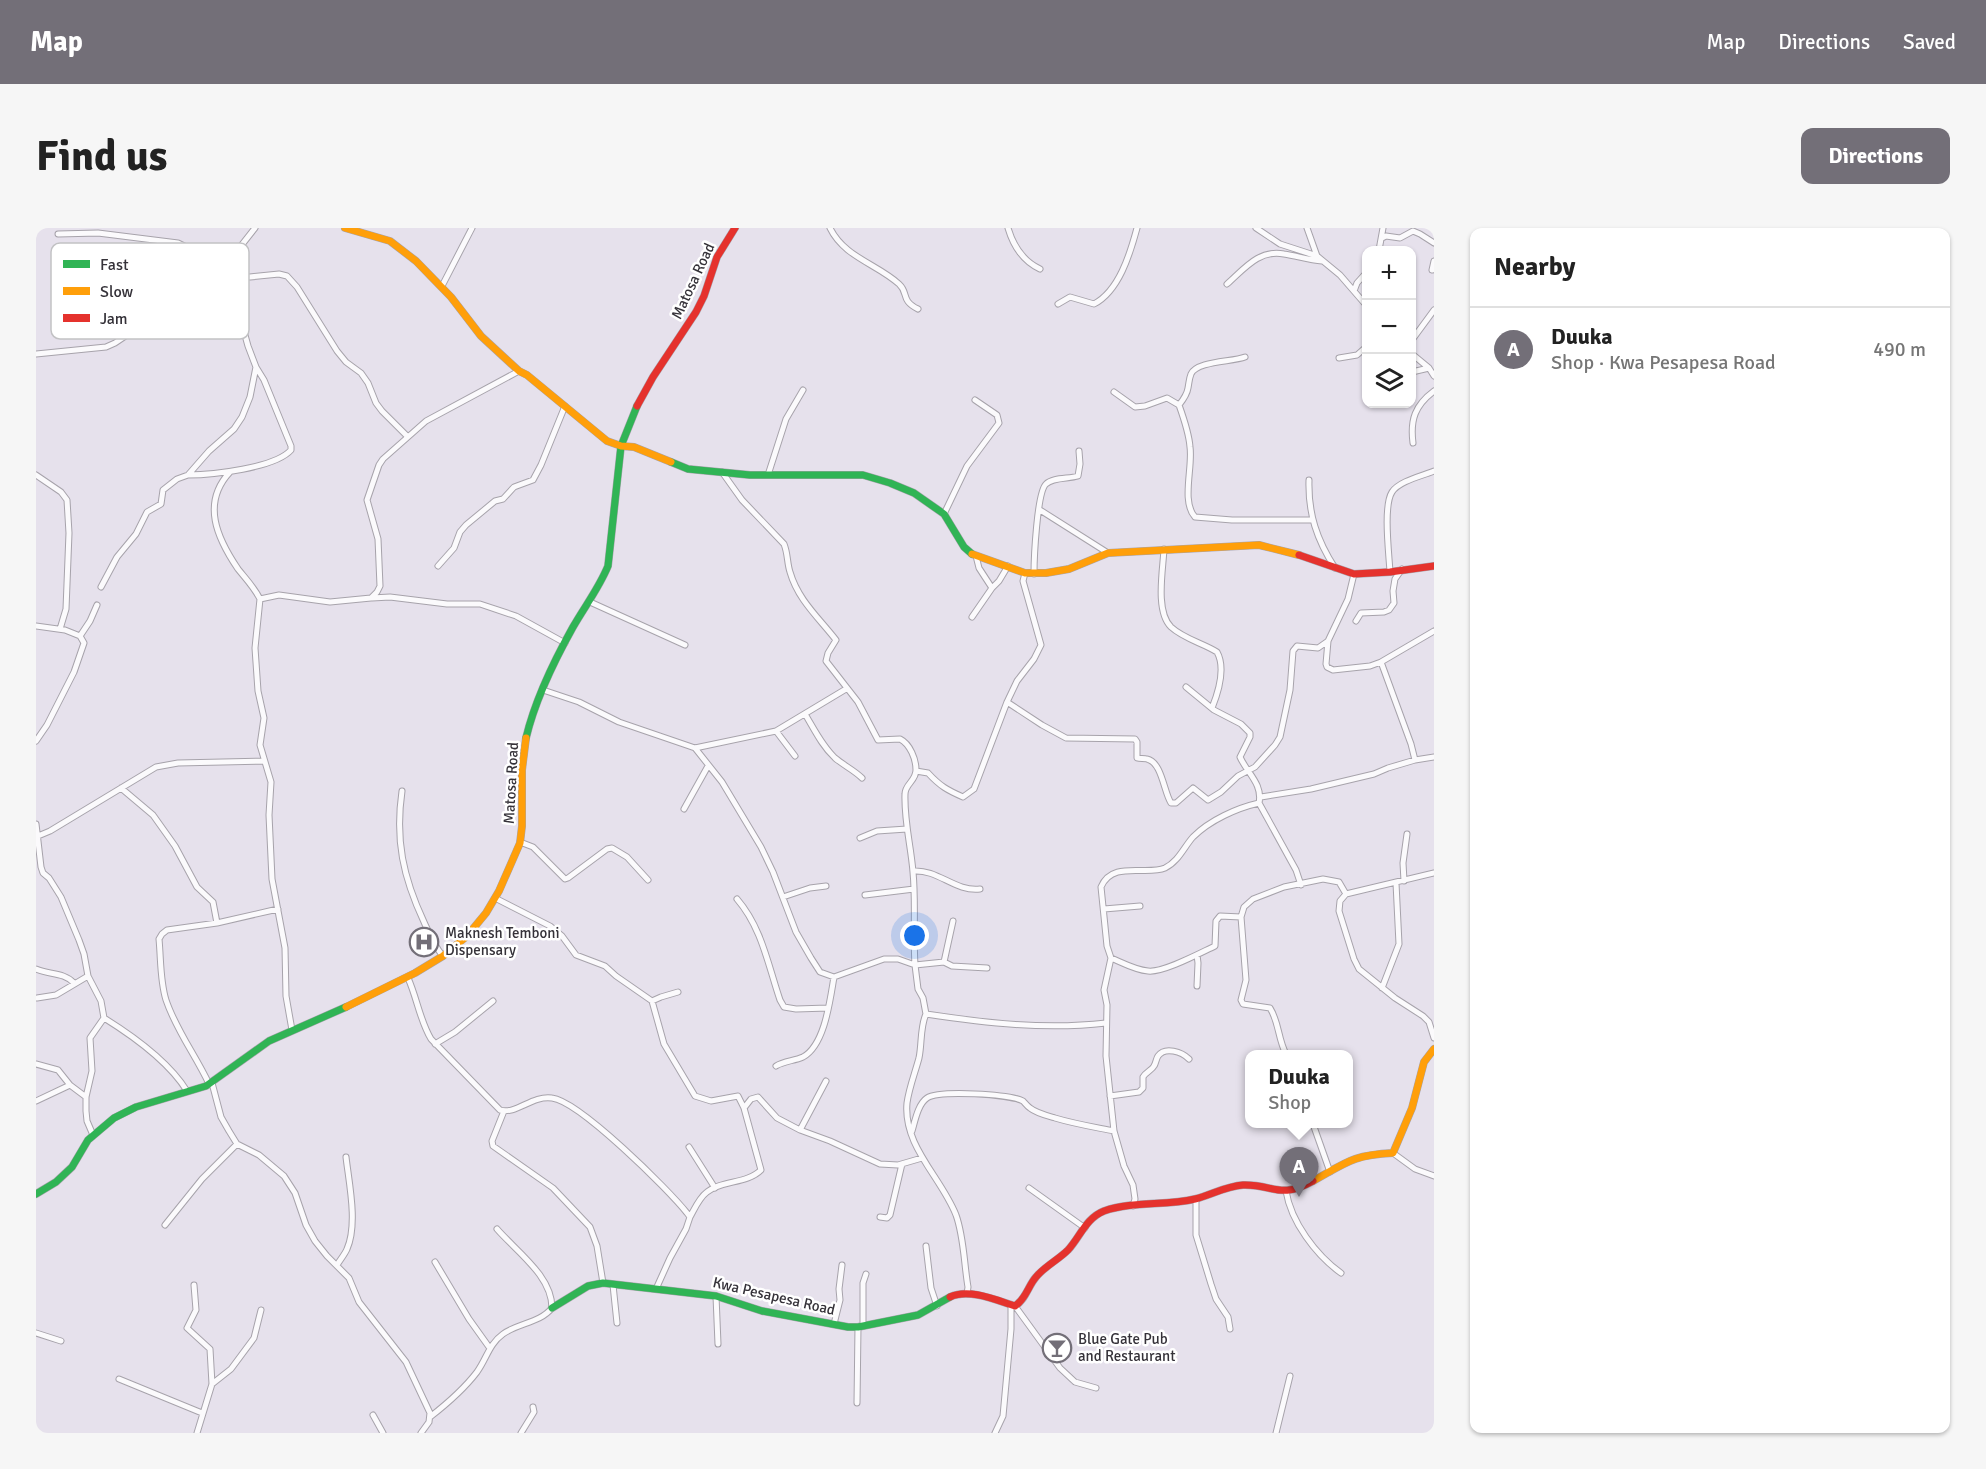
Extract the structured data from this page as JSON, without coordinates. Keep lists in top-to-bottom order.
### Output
{
  "streets": {
    "street": ["Matosa Road", "Kwa Pesapesa Road"]
  },
  "places": {
    "hospital": ["Maknesh Temboni Dispensary"],
    "bar": ["Blue Gate Pub and Restaurant"]
  },
  "legend": ["Fast", "Slow", "Jam"],
  "page": {
    "header": "Map",
    "nav": ["Map", "Directions", "Saved"],
    "buttons": "Directions",
    "title": "Find us",
    "heading": "Nearby",
    "map_buttons": ["+", "−"],
    "list": [
      {
        "mark": "A",
        "name": "Duuka",
        "note": "Shop · Kwa Pesapesa Road",
        "value": "490 m"
      }
    ],
    "popup": ["Duuka", "Shop"],
    "pins": "A"
  }
}
